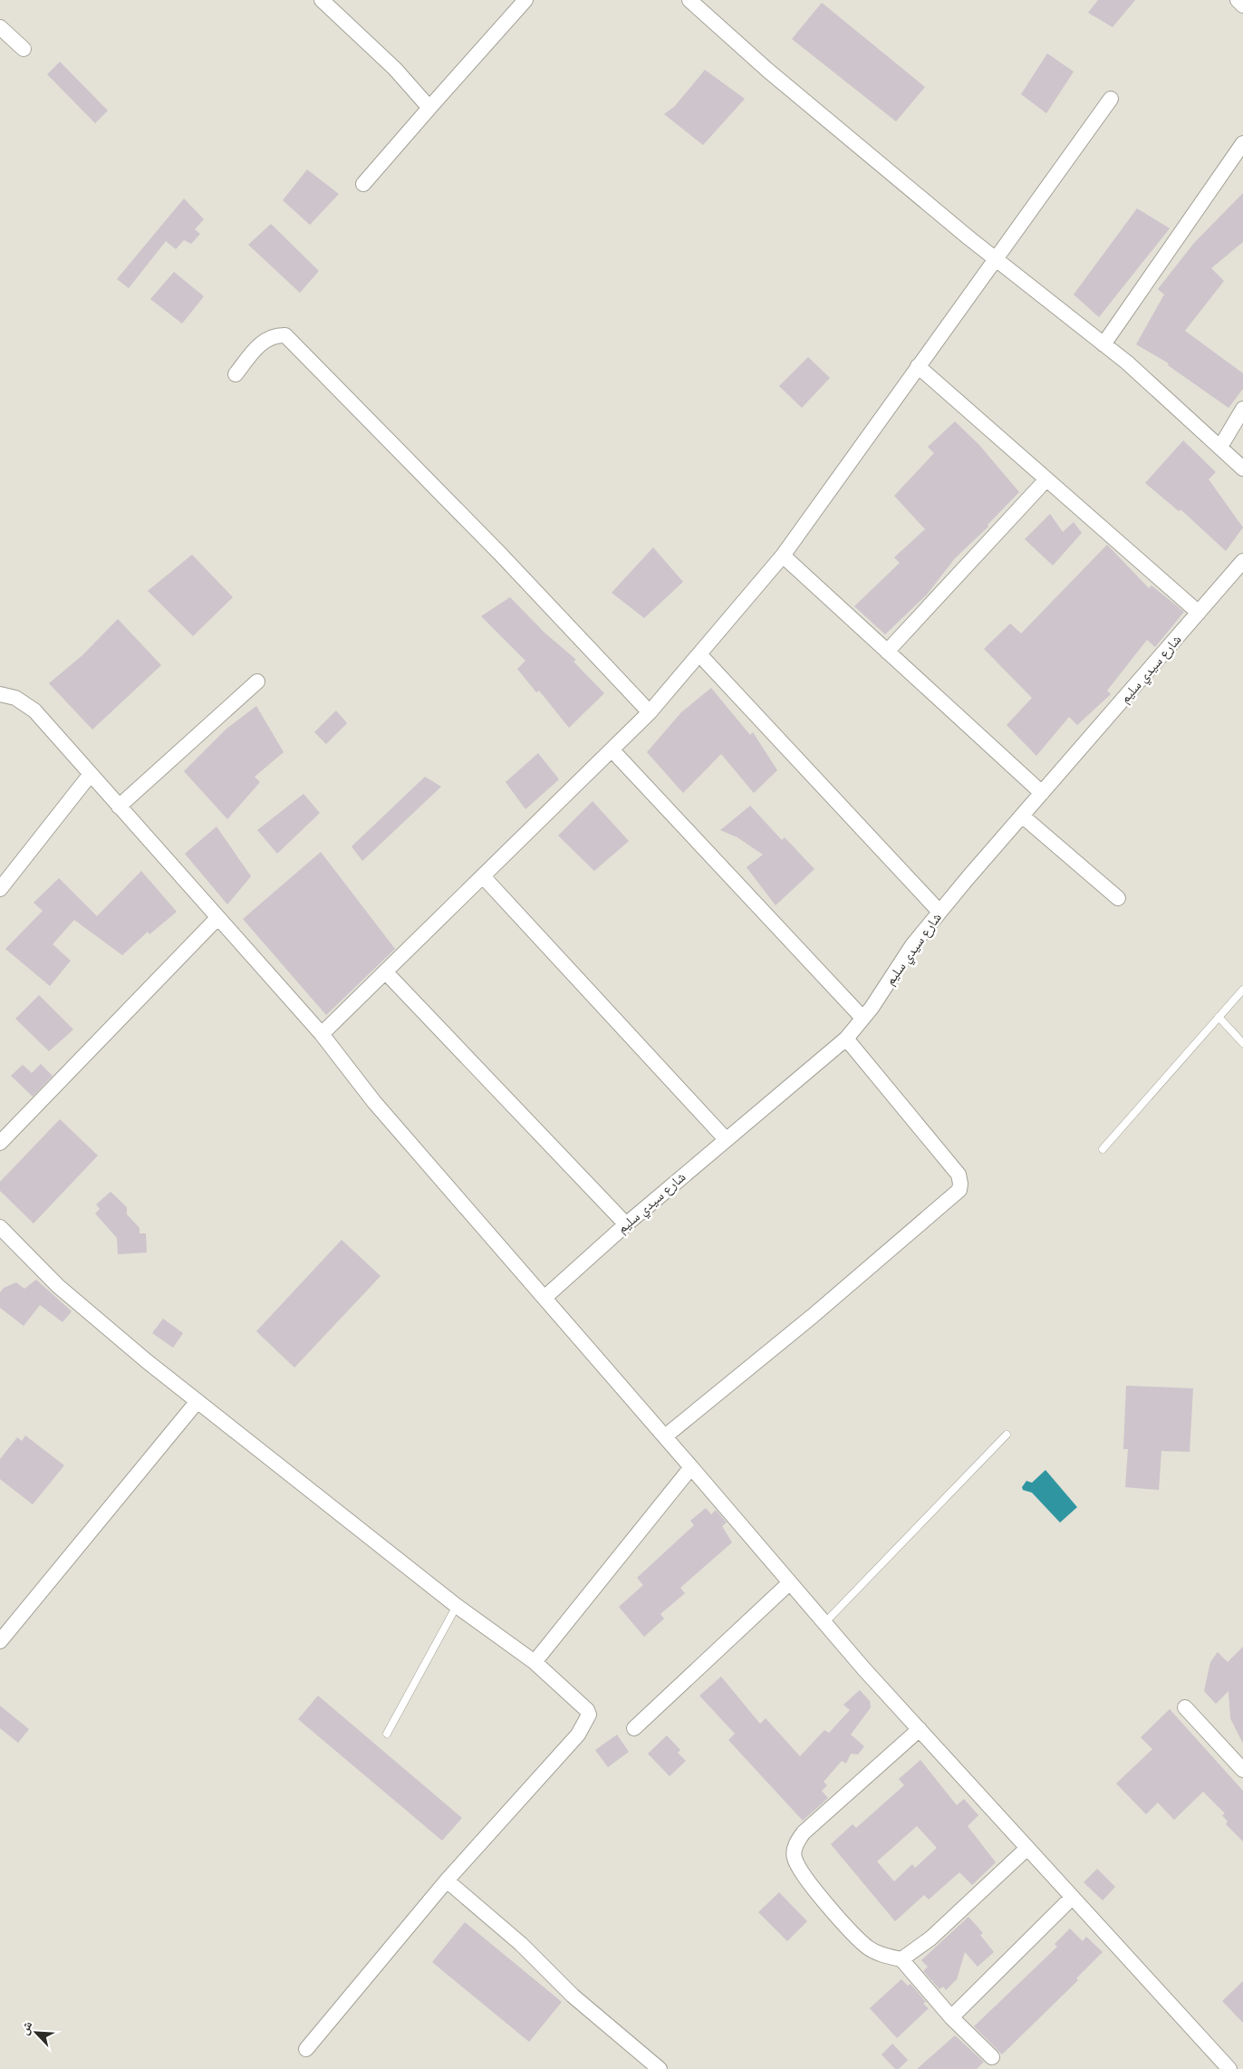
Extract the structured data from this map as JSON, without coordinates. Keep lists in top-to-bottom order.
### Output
{
  "streets": {
    "street": ["شارع سيدي سليم"]
  },
  "north": "top left"
}
